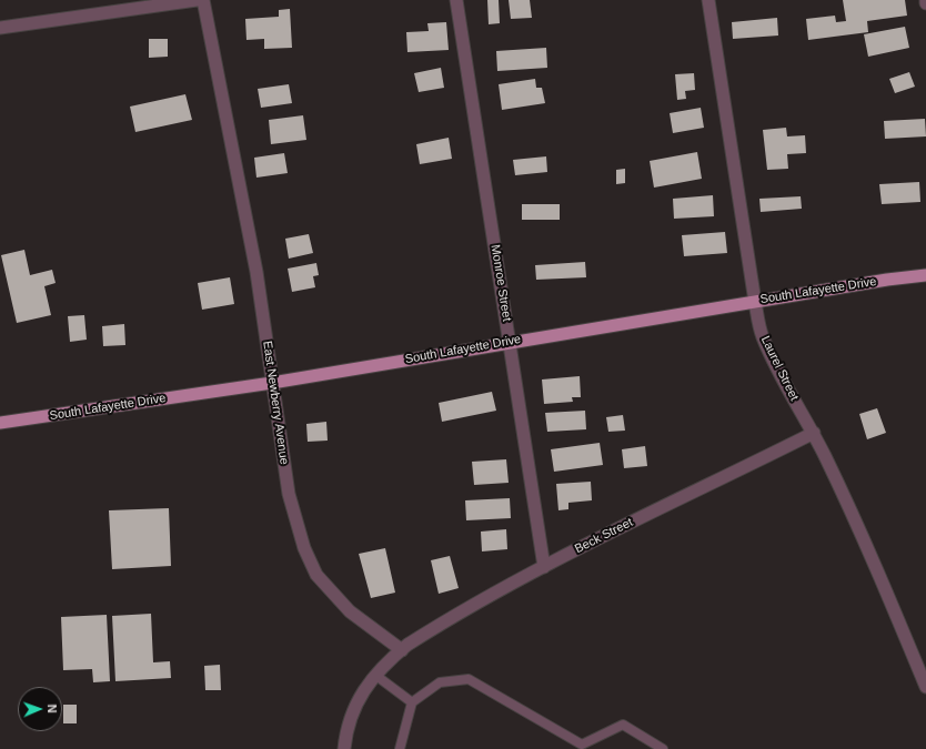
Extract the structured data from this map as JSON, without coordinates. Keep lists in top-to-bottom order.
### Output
{
  "streets": {
    "main road": ["South Lafayette Drive"],
    "street": [
      "Monroe Street",
      "Laurel Street",
      "East Newberry Avenue",
      "Beck Street"
    ]
  },
  "crossings": [
    ["Monroe Street", "South Lafayette Drive"],
    ["Monroe Street", "Beck Street"],
    ["South Lafayette Drive", "Laurel Street"],
    ["South Lafayette Drive", "East Newberry Avenue"],
    ["Laurel Street", "Beck Street"],
    ["East Newberry Avenue", "Beck Street"]
  ],
  "north": "right"
}
